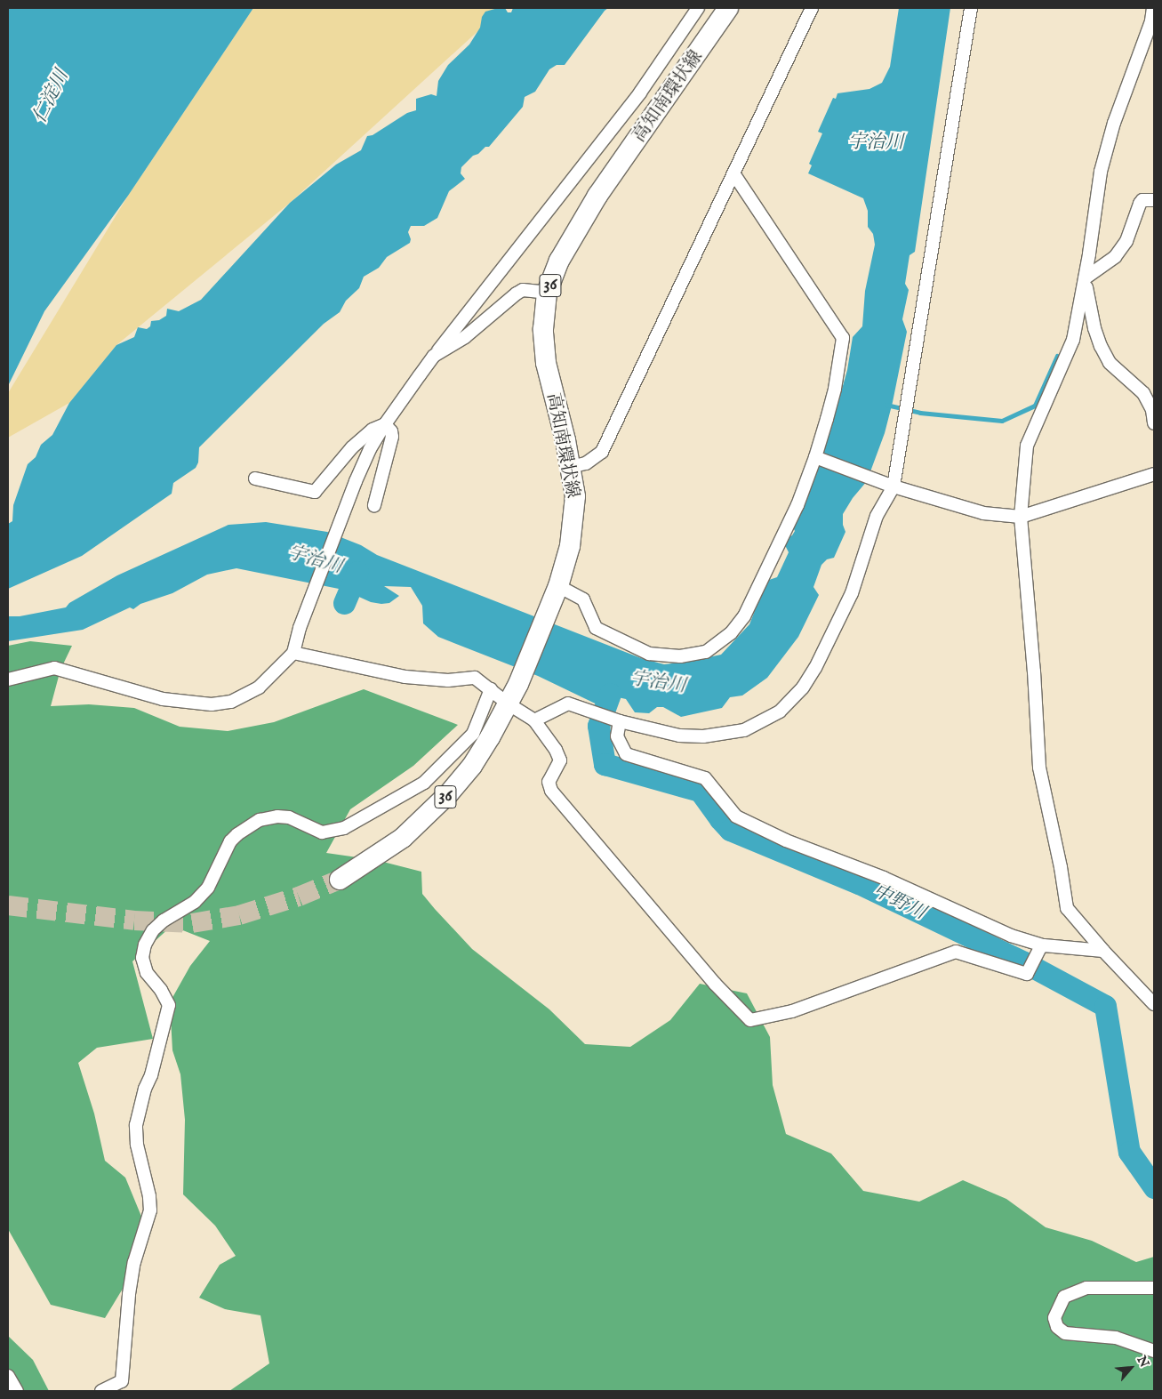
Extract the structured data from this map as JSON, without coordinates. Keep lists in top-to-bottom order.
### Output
{
  "streets": {
    "main road": ["高知南環状線", "36"]
  },
  "water": ["仁淀川", "宇治川", "中野川"],
  "north": "top right"
}
